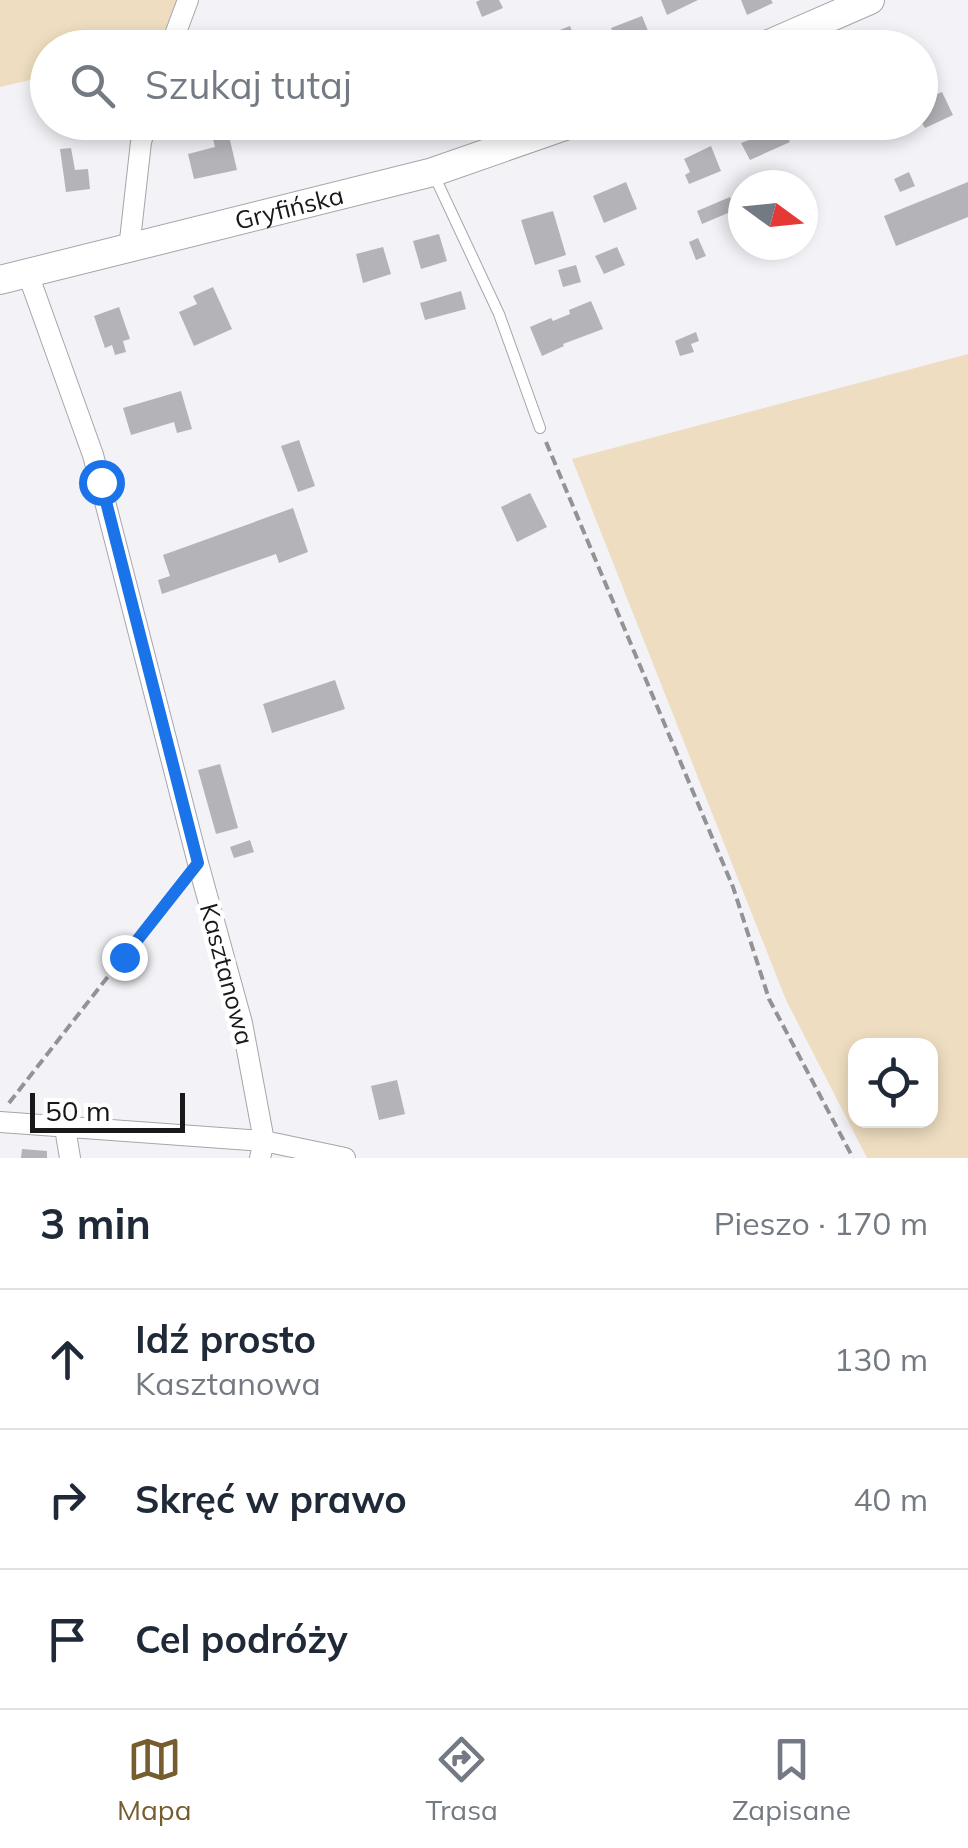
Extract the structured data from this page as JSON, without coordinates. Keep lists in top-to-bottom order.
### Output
{
  "streets": {
    "main road": ["Gryfińska"],
    "street": ["Kasztanowa"]
  },
  "crossings": [
    ["Gryfińska", "Kasztanowa"]
  ],
  "scale_bar": "50 m",
  "north": "right",
  "page": {
    "search": "Szukaj tutaj",
    "scale": "50 m",
    "heading": ["3 min", "Pieszo · 170 m"],
    "list": [
      ["Idź prosto", "Kasztanowa", "130 m"],
      ["Skręć w prawo", "40 m"],
      "Cel podróży"
    ],
    "nav": ["Mapa", "Trasa", "Zapisane"]
  }
}
